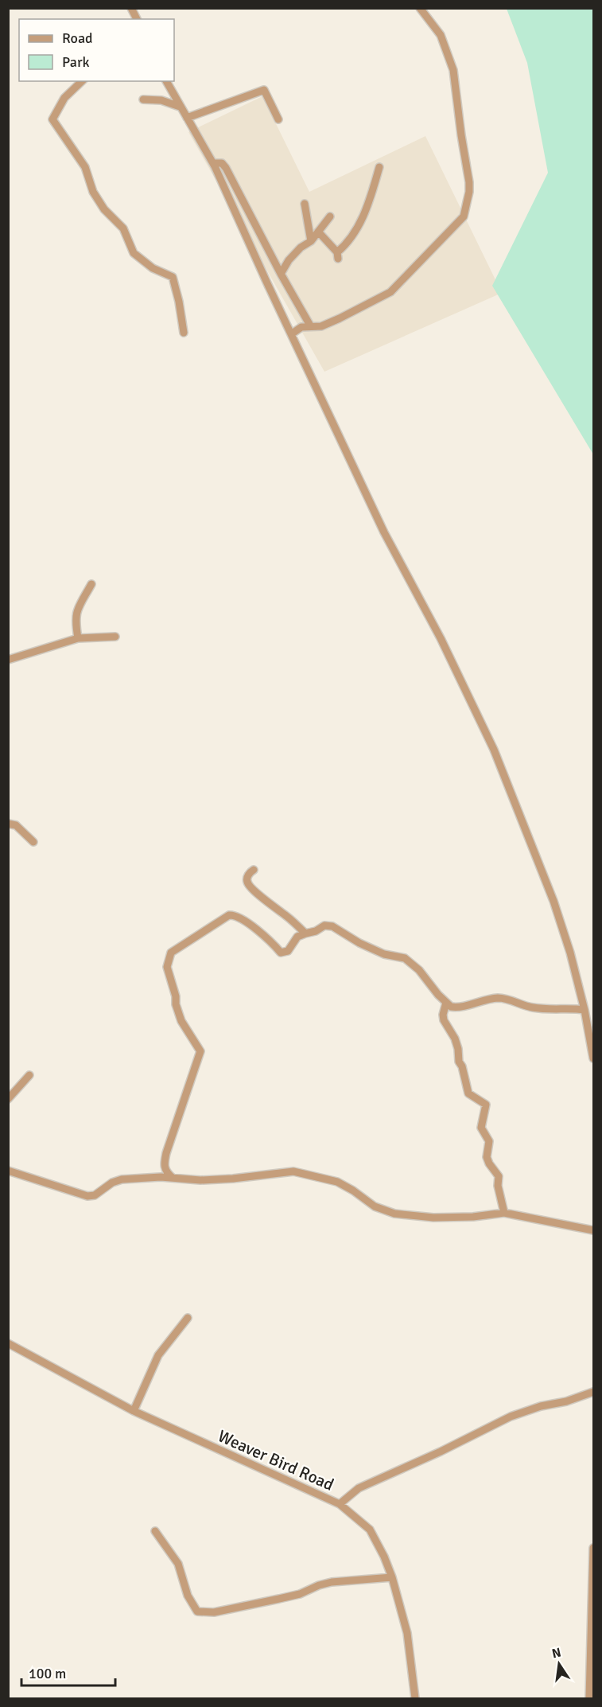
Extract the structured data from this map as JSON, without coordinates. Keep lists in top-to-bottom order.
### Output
{
  "streets": {
    "street": ["Weaver Bird Road"]
  },
  "legend": ["Road", "Park"],
  "scale_bar": "100 m",
  "north": "top"
}
